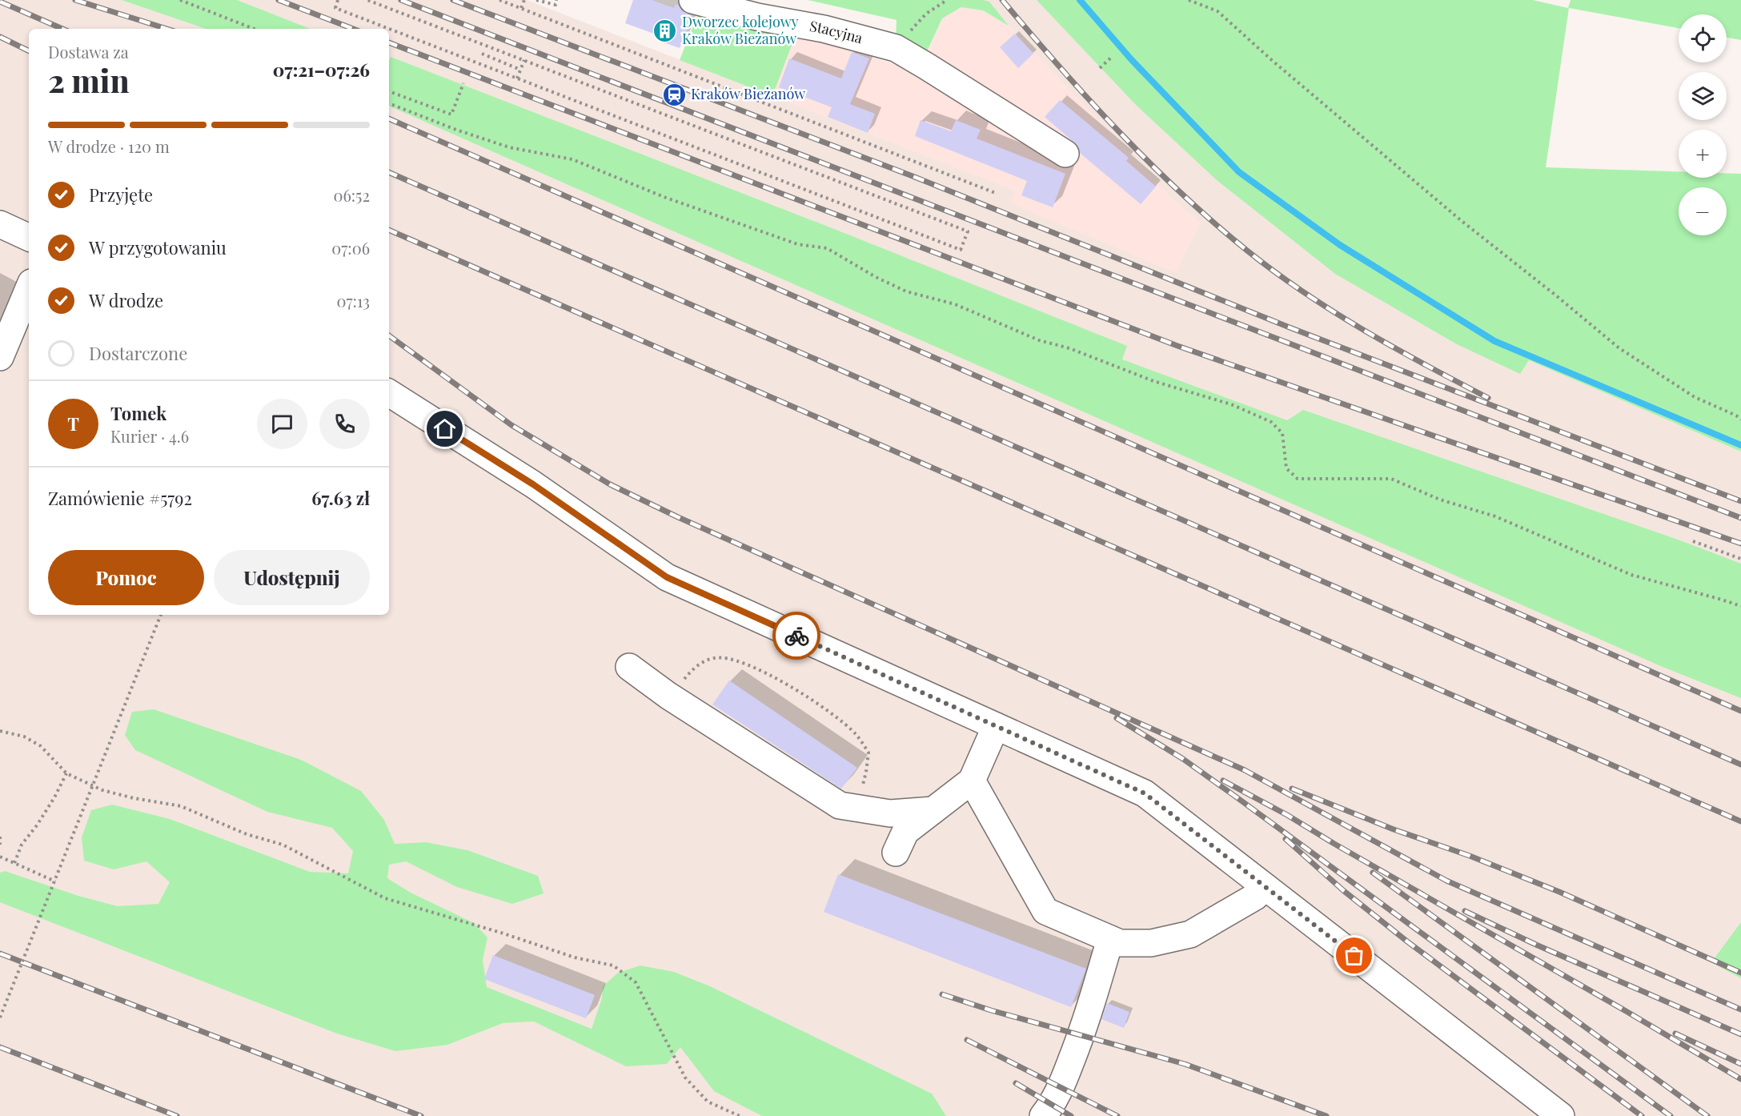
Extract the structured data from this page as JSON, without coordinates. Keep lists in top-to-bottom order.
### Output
{
  "streets": {
    "street": ["Stacyjna"]
  },
  "places": {
    "building": ["Dworzec kolejowy Kraków Bieżanów"],
    "station": ["Kraków Bieżanów"]
  },
  "page": {
    "map_buttons": ["+", "−"],
    "heading": ["2 min", "Dostawa za", "07:21–07:26"],
    "panel": [
      "Tomek",
      "Kurier · 4.6",
      "Zamówienie #5792",
      "67.63 zł"
    ],
    "bar": "W drodze · 120 m",
    "list": [
      ["Przyjęte", "06:52"],
      ["W przygotowaniu", "07:06"],
      ["W drodze", "07:13"],
      "Dostarczone"
    ],
    "round": "T",
    "buttons": ["Pomoc", "Udostępnij"]
  }
}
